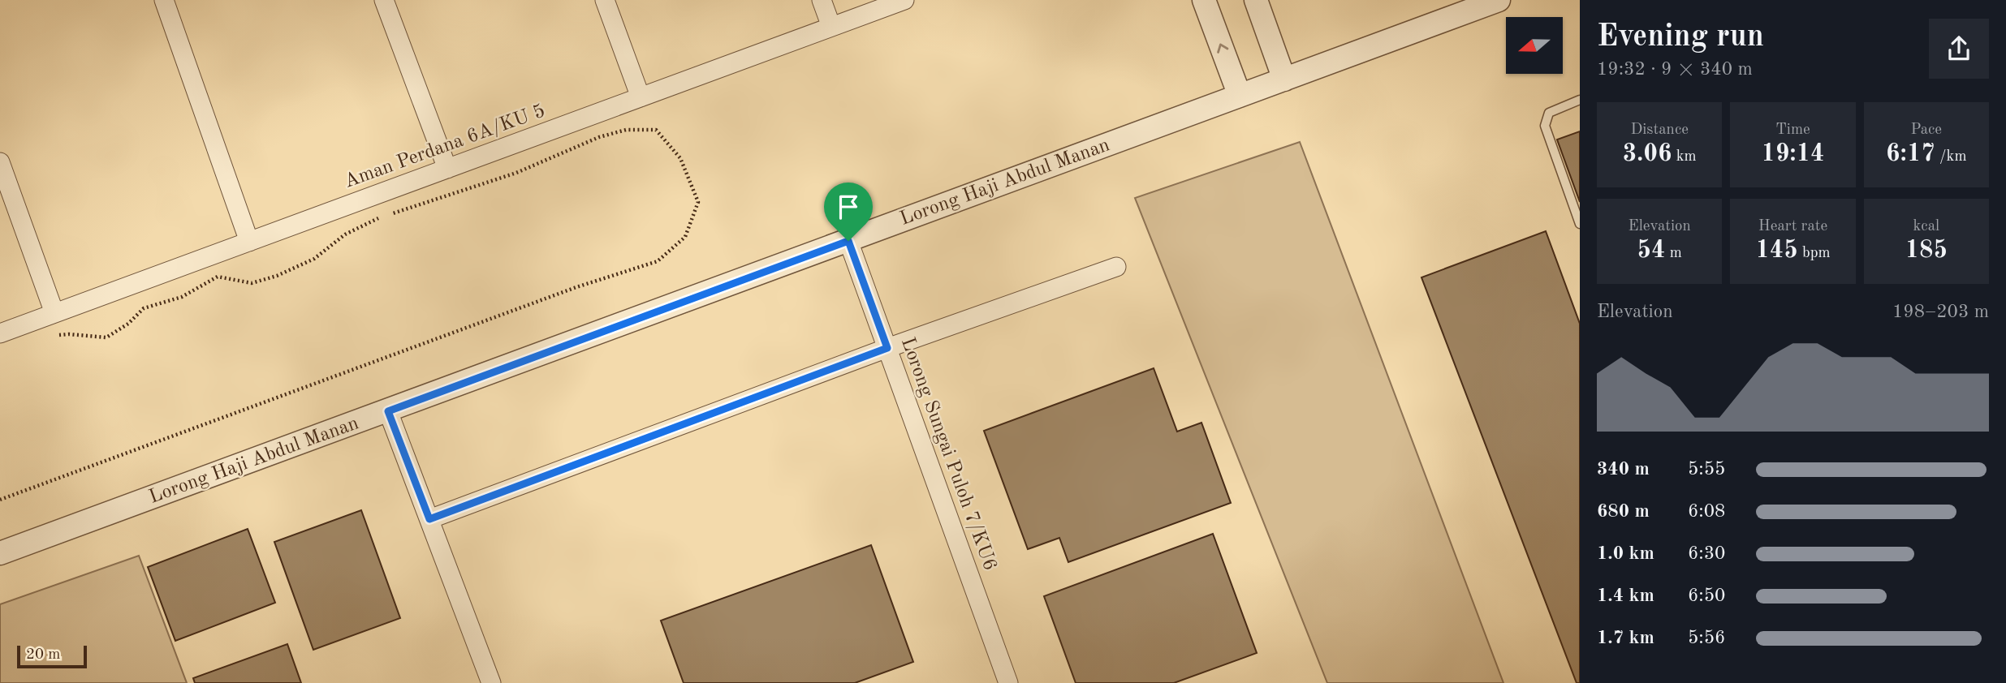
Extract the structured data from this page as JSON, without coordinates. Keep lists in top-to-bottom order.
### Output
{
  "streets": {
    "street": ["Aman Perdana 6A/KU 5", "Lorong Haji Abdul Manan", "Lorong Sungai Puloh 7/KU6"]
  },
  "crossings": [
    ["Lorong Haji Abdul Manan", "Lorong Sungai Puloh 7/KU6"]
  ],
  "scale_bar": "20 m",
  "north": "left",
  "page": {
    "heading": ["Evening run", "19:32 · 9 × 340 m"],
    "stats": [
      ["Distance", "3.06 km"],
      ["Time", "19:14"],
      ["Pace", "6:17 /km"],
      ["Elevation", "54 m"],
      ["Heart rate", "145 bpm"],
      ["kcal", "185"]
    ],
    "chart": ["Elevation", "198–203 m"],
    "list": [
      {
        "name": "340 m",
        "note": "5:55"
      },
      {
        "name": "680 m",
        "note": "6:08"
      },
      {
        "name": "1.0 km",
        "note": "6:30"
      },
      {
        "name": "1.4 km",
        "note": "6:50"
      },
      {
        "name": "1.7 km",
        "note": "5:56"
      }
    ],
    "scale": "20 m"
  }
}
